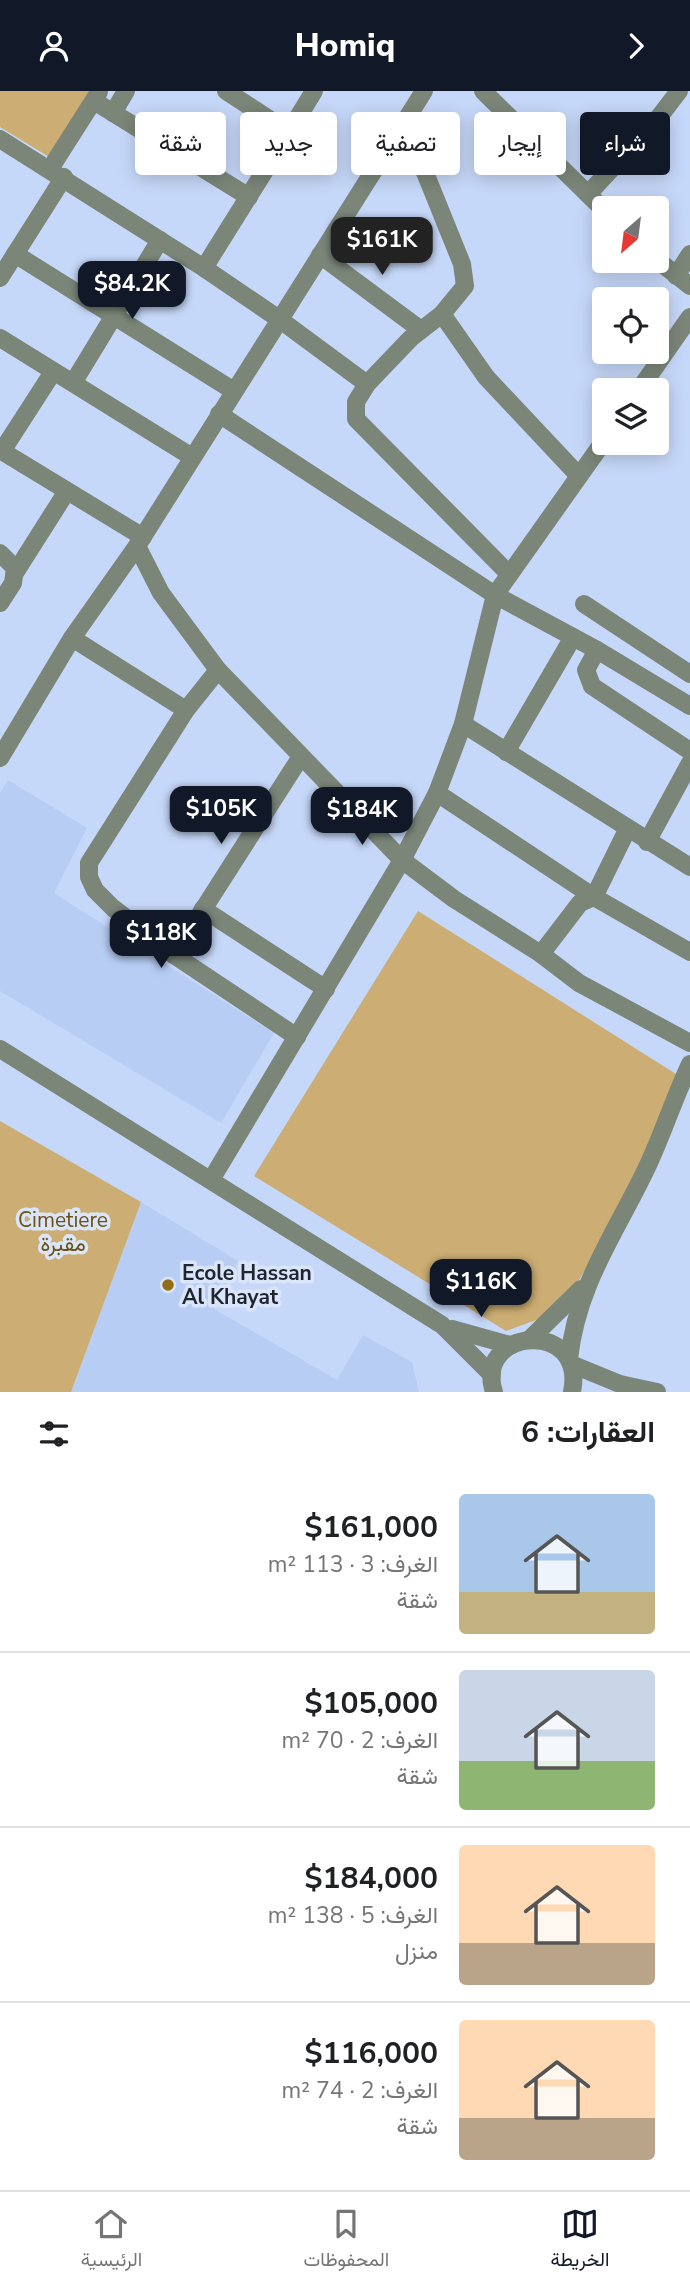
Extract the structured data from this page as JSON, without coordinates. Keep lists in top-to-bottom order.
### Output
{
  "parks": ["Cimetiere مقبرة"],
  "places": ["Ecole Hassan Al Khayat"],
  "north": "bottom left",
  "page": {
    "header": "Homiq",
    "chip": [
      "شراء",
      "إيجار",
      "تصفية",
      "جديد",
      "شقة"
    ],
    "price": [
      "$161K",
      "$84.2K",
      "$105K",
      "$184K",
      "$118K",
      "$116K"
    ],
    "heading": "العقارات: 6",
    "list": [
      {
        "name": "$161,000",
        "note": "الغرف: 3 · 113 m² · شقة"
      },
      {
        "name": "$105,000",
        "note": "الغرف: 2 · 70 m² · شقة"
      },
      {
        "name": "$184,000",
        "note": "الغرف: 5 · 138 m² · منزل"
      },
      {
        "name": "$116,000",
        "note": "الغرف: 2 · 74 m² · شقة"
      }
    ],
    "tabs": ["الخريطة", "المحفوظات", "الرئيسية"]
  }
}
